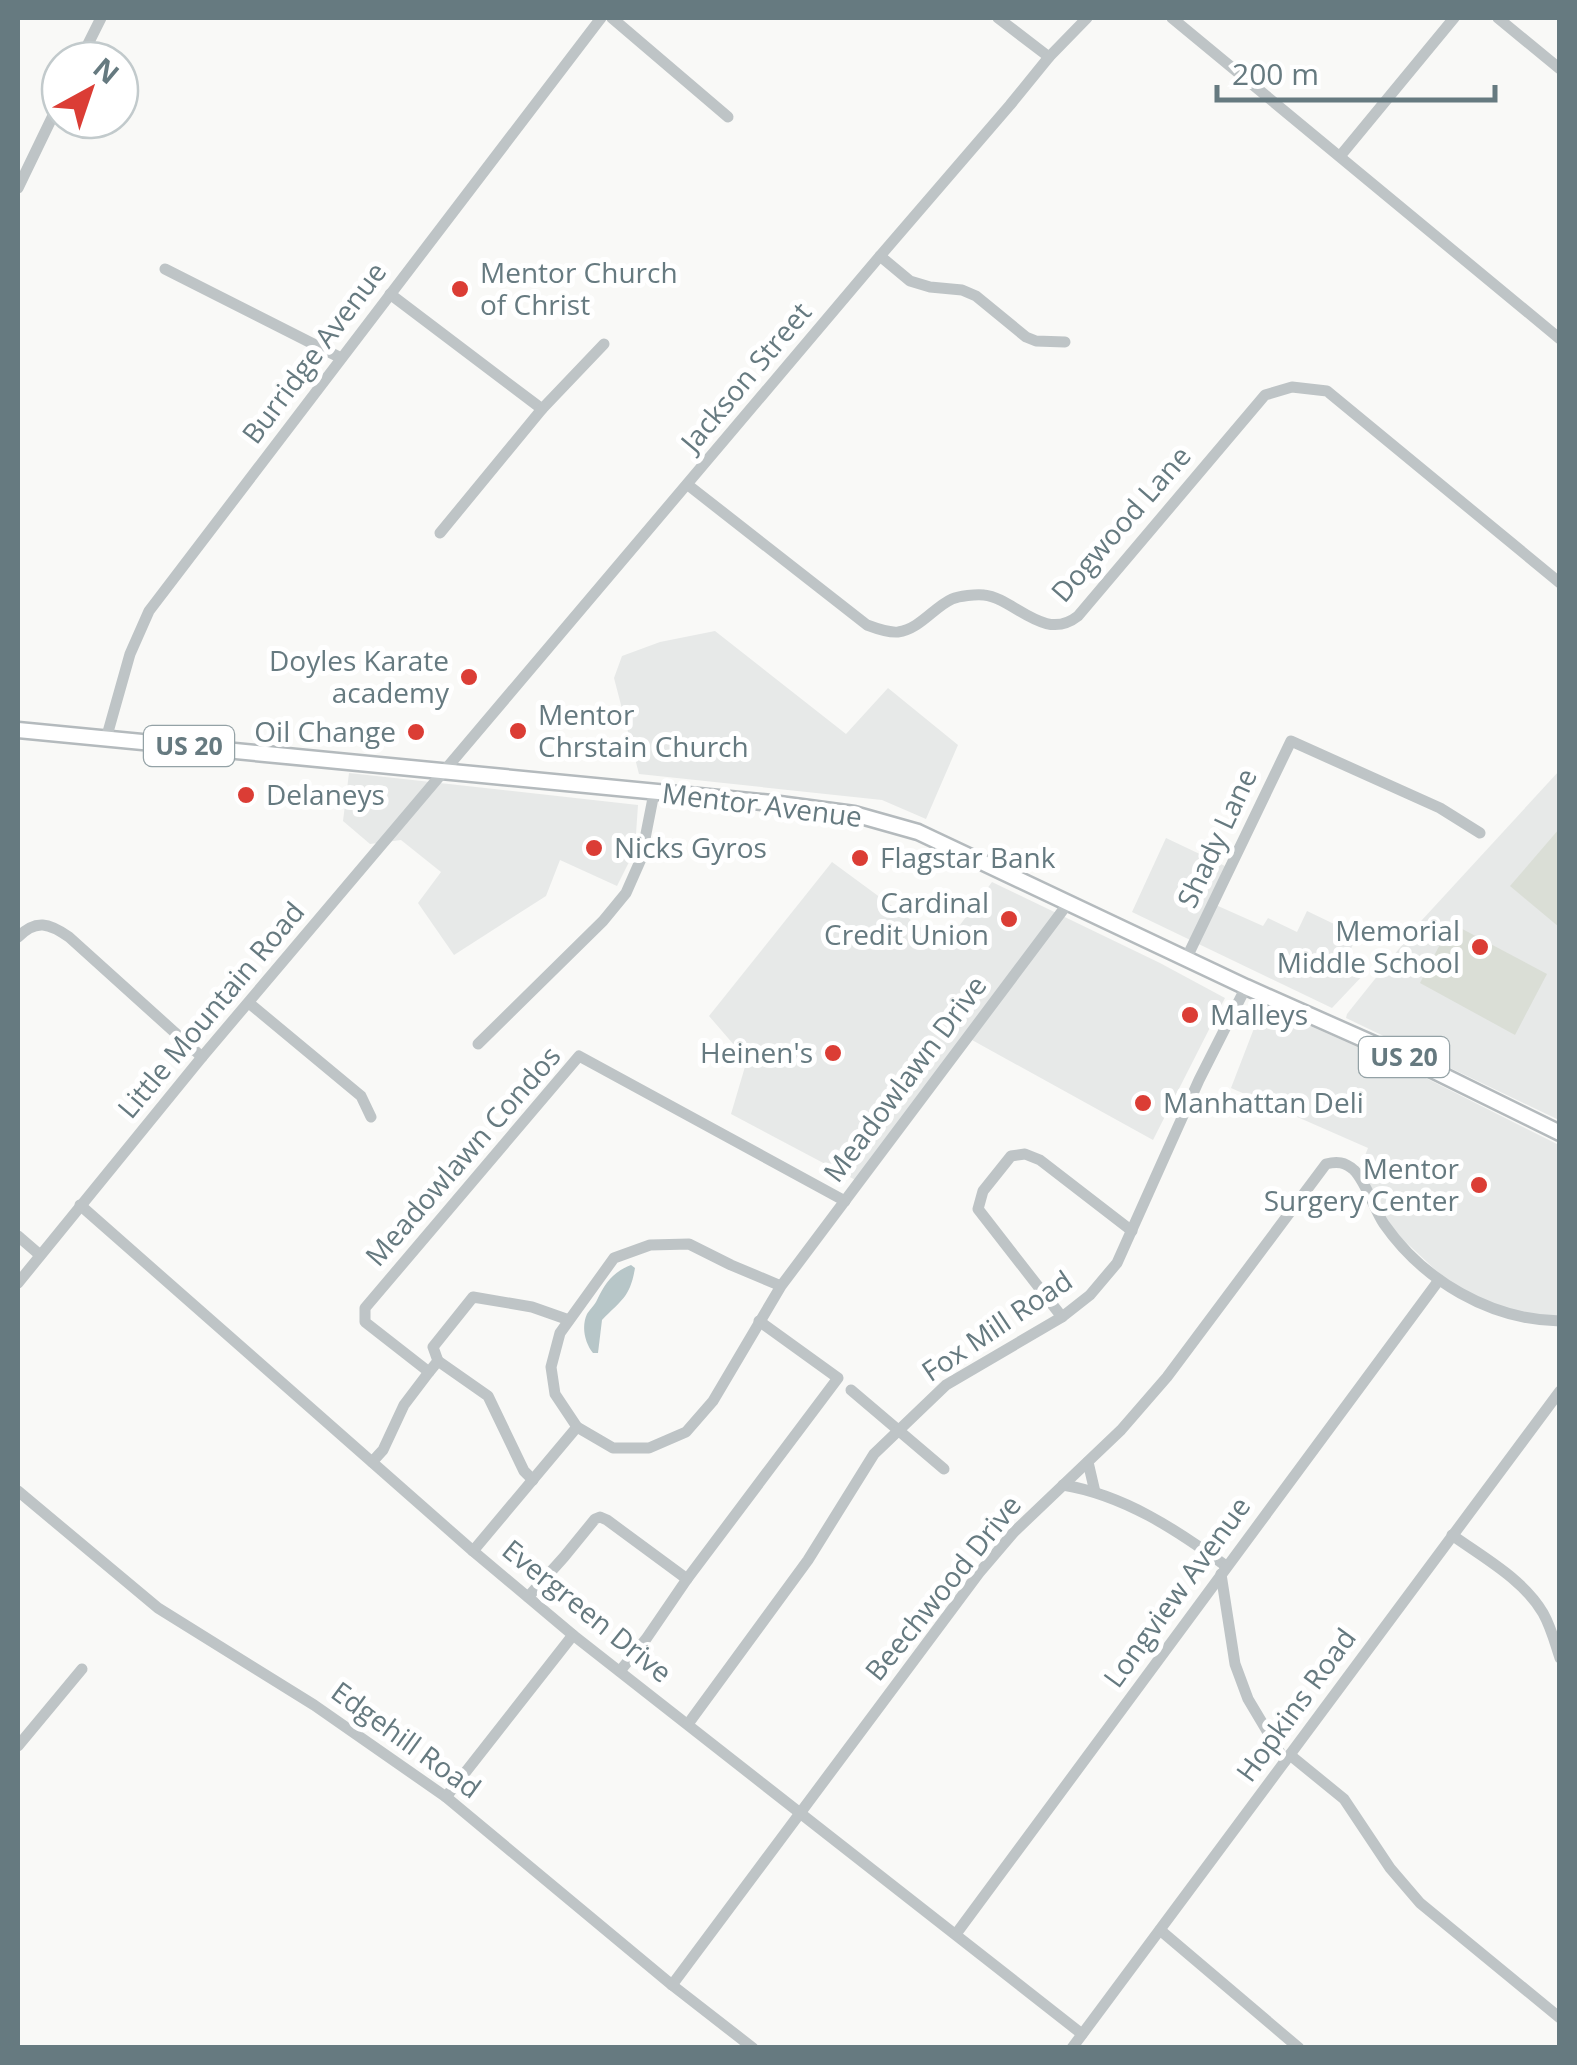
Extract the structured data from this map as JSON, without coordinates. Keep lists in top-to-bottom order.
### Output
{
  "streets": {
    "main road": ["US 20", "Mentor Avenue"],
    "street": [
      "Burridge Avenue",
      "Jackson Street",
      "Dogwood Lane",
      "Shady Lane",
      "Little Mountain Road",
      "Meadowlawn Drive",
      "Meadowlawn Condos",
      "Fox Mill Road",
      "Beechwood Drive",
      "Longview Avenue",
      "Evergreen Drive",
      "Hopkins Road",
      "Edgehill Road"
    ]
  },
  "crossings": [
    ["Burridge Avenue", "Mentor Avenue"],
    ["Jackson Street", "Dogwood Lane"],
    ["Jackson Street", "Mentor Avenue"],
    ["Jackson Street", "Little Mountain Road"],
    ["Mentor Avenue", "Shady Lane"],
    ["Mentor Avenue", "Little Mountain Road"],
    ["Mentor Avenue", "Meadowlawn Drive"],
    ["Mentor Avenue", "Fox Mill Road"],
    ["Little Mountain Road", "Evergreen Drive"],
    ["Meadowlawn Drive", "Meadowlawn Condos"],
    ["Fox Mill Road", "Evergreen Drive"],
    ["Beechwood Drive", "Longview Avenue"],
    ["Beechwood Drive", "Evergreen Drive"],
    ["Beechwood Drive", "Edgehill Road"],
    ["Longview Avenue", "Evergreen Drive"],
    ["Evergreen Drive", "Hopkins Road"]
  ],
  "places": [
    "Mentor Church of Christ",
    "Doyles Karate academy",
    "Mentor Chrstain Church",
    "Oil Change",
    "Delaneys",
    "Nicks Gyros",
    "Flagstar Bank",
    "Cardinal Credit Union",
    "Memorial Middle School",
    "Malleys",
    "Heinen's",
    "Manhattan Deli",
    "Mentor Surgery Center"
  ],
  "scale_bar": "200 m",
  "north": "top right"
}
